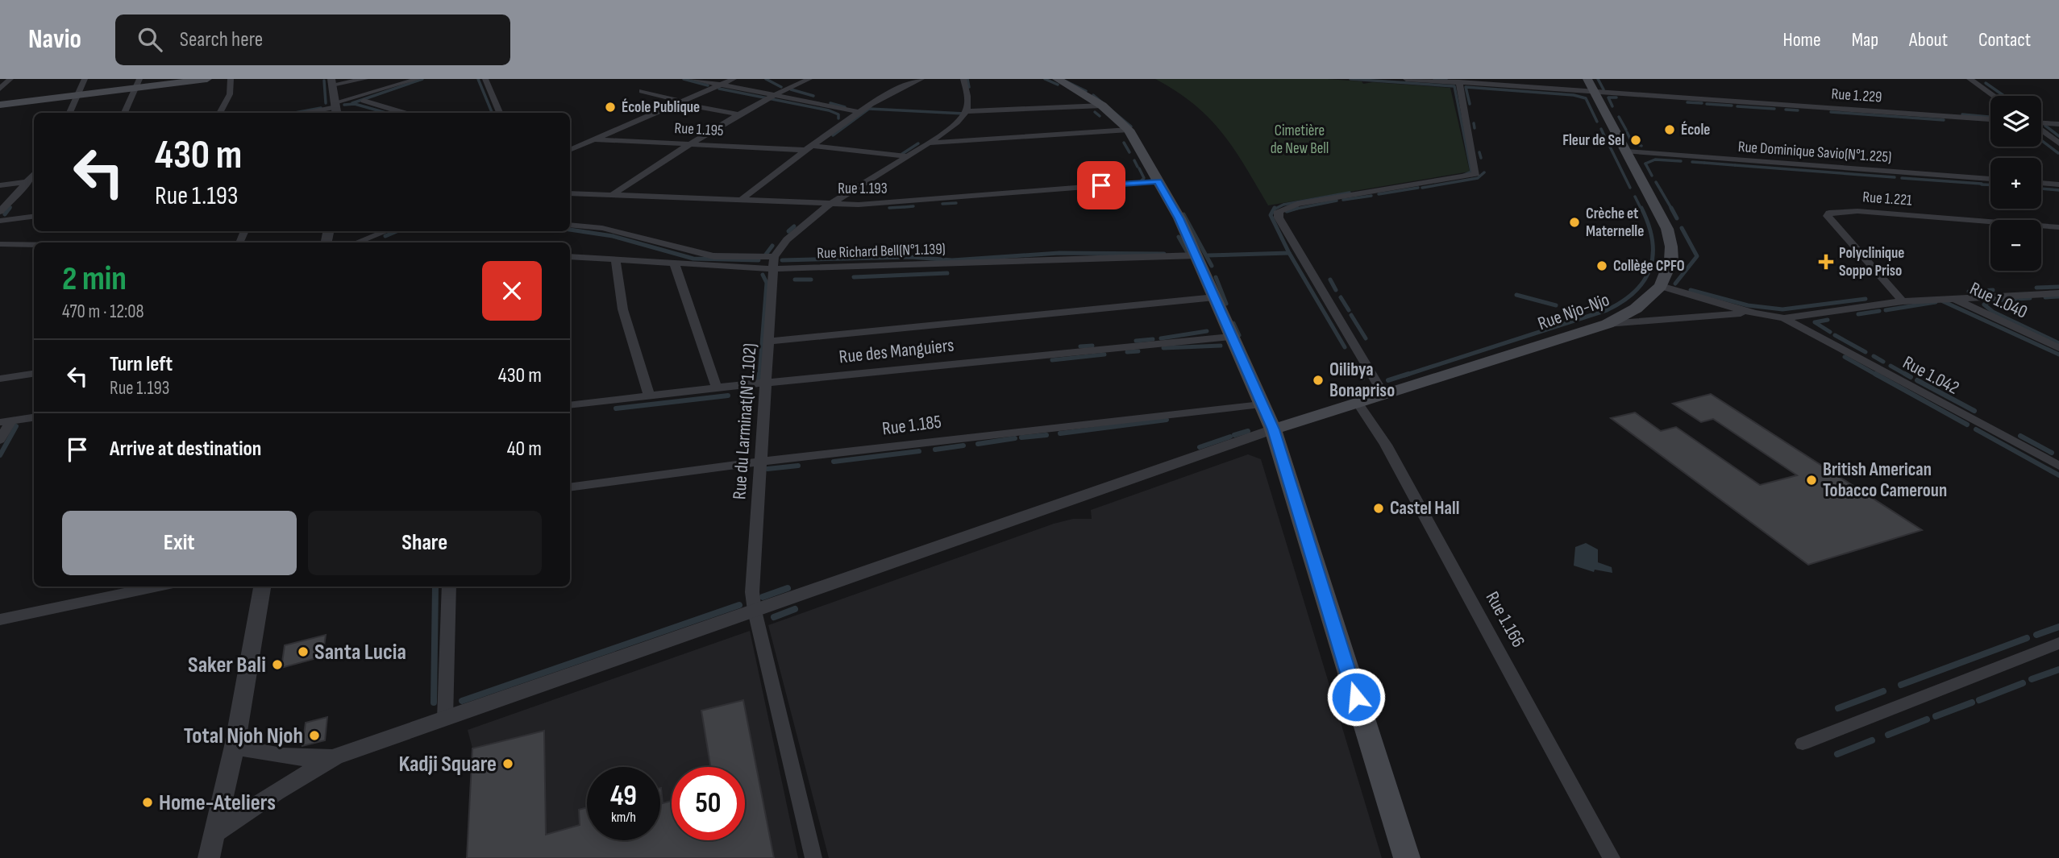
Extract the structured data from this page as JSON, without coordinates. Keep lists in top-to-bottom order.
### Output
{
  "streets": {
    "main road": ["Rue Njo-Njo"],
    "street": [
      "Rue 1.229",
      "Rue 1.195",
      "Rue Dominique Savio(N°1.225)",
      "Rue 1.193",
      "Rue 1.221",
      "Rue Richard Bell(N°1.139)",
      "Rue 1.040",
      "Rue des Manguiers",
      "Rue 1.042",
      "Rue du Larminat(N°1.102)",
      "Rue 1.185",
      "Rue 1.166"
    ]
  },
  "crossings": [
    ["Rue 1.229", "Rue Njo-Njo"],
    ["Rue Dominique Savio(N°1.225)", "Rue Njo-Njo"],
    ["Rue Richard Bell(N°1.139)", "Rue du Larminat(N°1.102)"],
    ["Rue Njo-Njo", "Rue 1.166"],
    ["Rue des Manguiers", "Rue du Larminat(N°1.102)"],
    ["Rue du Larminat(N°1.102)", "Rue 1.185"]
  ],
  "parks": ["Cimetière de New Bell"],
  "places": {
    "other": [
      "École Publique",
      "École",
      "Fleur de Sel",
      "Crèche et Maternelle",
      "Collège CPFO",
      "Oilibya Bonapriso",
      "British American Tobacco Cameroun",
      "Castel Hall",
      "Santa Lucia",
      "Saker Bali",
      "Total Njoh Njoh",
      "Kadji Square",
      "Home-Ateliers"
    ],
    "health": ["Polyclinique Soppo Priso"]
  },
  "page": {
    "header": "Navio",
    "search": "Search here",
    "nav": [
      "Home",
      "Map",
      "About",
      "Contact"
    ],
    "map_buttons": ["+", "−"],
    "turn": ["430 m", "Rue 1.193"],
    "heading": ["2 min", "470 m · 12:08"],
    "list": [
      {
        "name": "Turn left",
        "note": "Rue 1.193",
        "value": "430 m"
      },
      {
        "name": "Arrive at destination",
        "value": "40 m"
      }
    ],
    "buttons": ["Exit", "Share"],
    "speed": "49 km/h",
    "limit": "50"
  }
}
